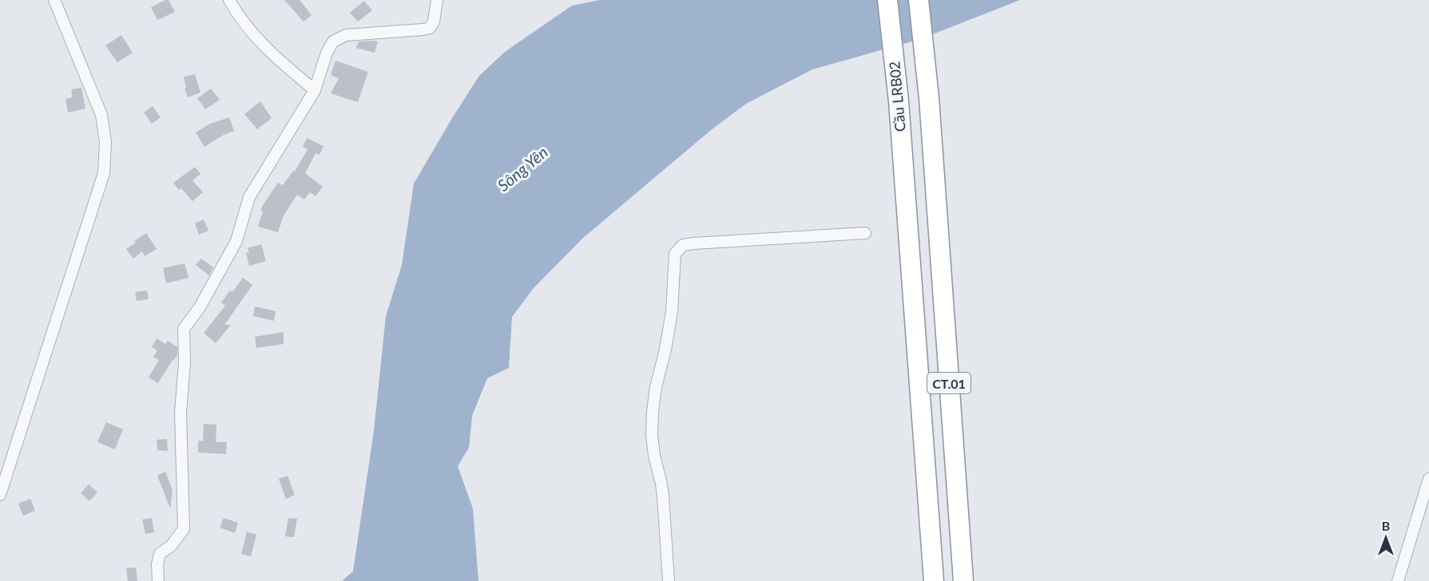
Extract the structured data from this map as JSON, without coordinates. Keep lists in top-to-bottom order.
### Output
{
  "streets": {
    "highway": ["Cầu LRB02", "CT.01"]
  },
  "water": ["Sông Yên"],
  "north": "top"
}
